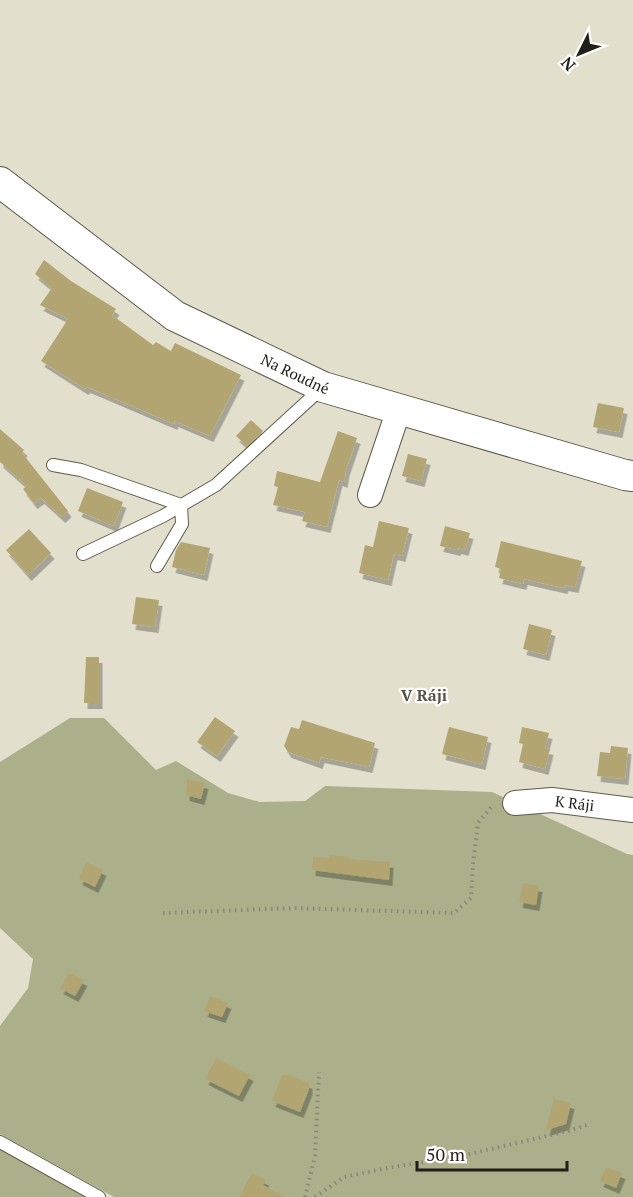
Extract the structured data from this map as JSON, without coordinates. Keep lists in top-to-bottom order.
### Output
{
  "streets": {
    "street": ["Na Roudné", "K Ráji"]
  },
  "districts": ["V Ráji"],
  "scale_bar": "50 m",
  "north": "bottom left"
}
